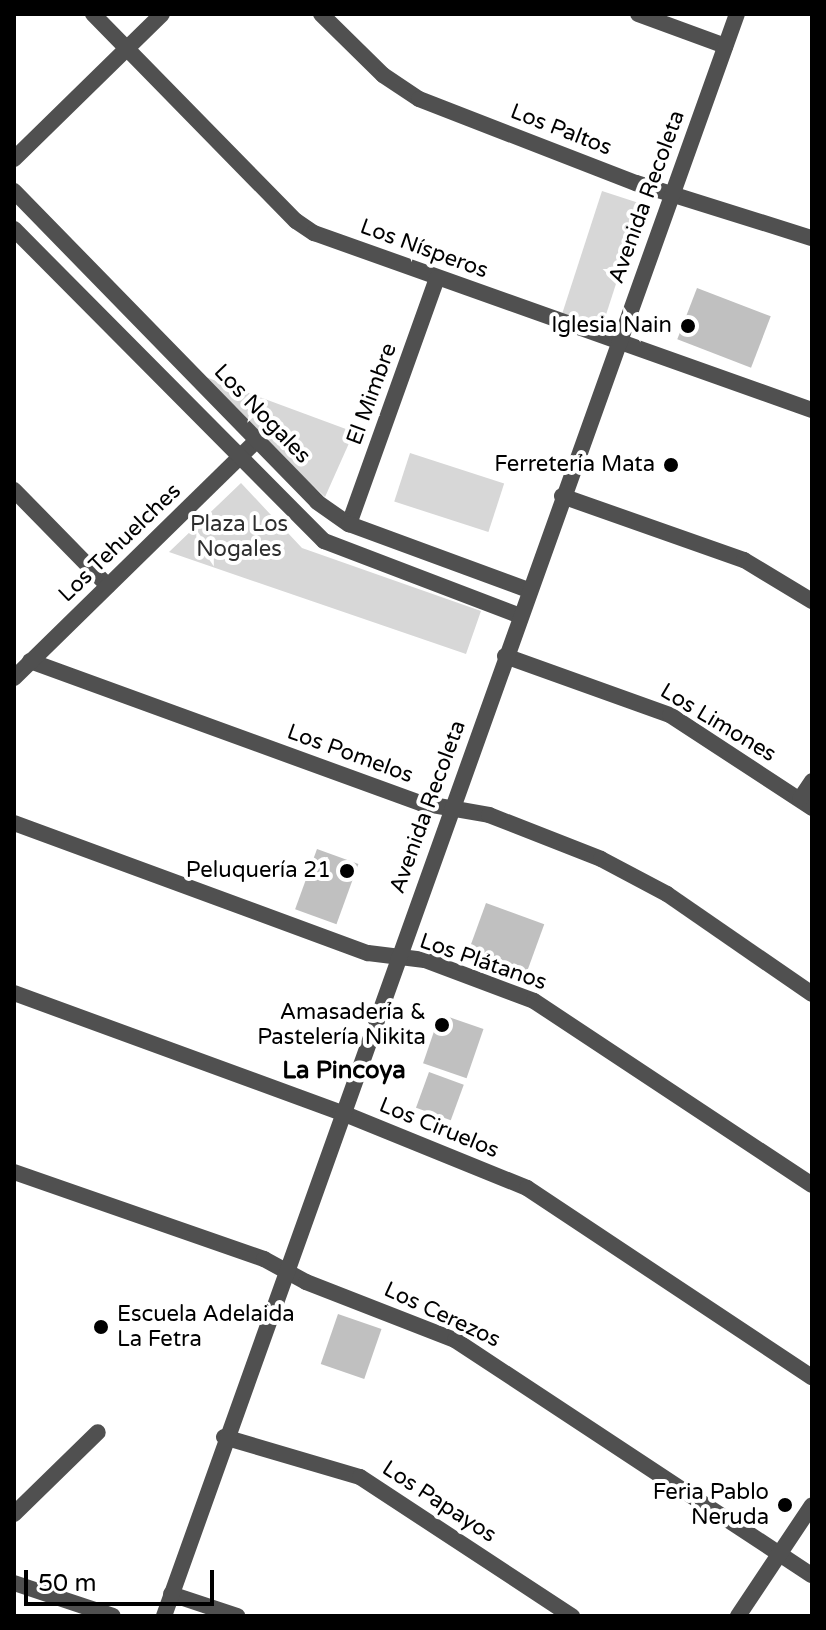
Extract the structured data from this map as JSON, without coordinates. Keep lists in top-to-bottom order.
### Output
{
  "streets": {
    "street": [
      "Los Paltos",
      "Avenida Recoleta",
      "Los Nísperos",
      "El Mimbre",
      "Los Nogales",
      "Los Tehuelches",
      "Los Limones",
      "Los Pomelos",
      "Los Plátanos",
      "Los Ciruelos",
      "Los Cerezos",
      "Los Papayos"
    ]
  },
  "crossings": [
    ["Los Paltos", "Avenida Recoleta"],
    ["Avenida Recoleta", "Los Nísperos"],
    ["Avenida Recoleta", "Los Nogales"],
    ["Avenida Recoleta", "Los Limones"],
    ["Avenida Recoleta", "Los Pomelos"],
    ["Avenida Recoleta", "Los Plátanos"],
    ["Avenida Recoleta", "Los Ciruelos"],
    ["Avenida Recoleta", "Los Cerezos"],
    ["Avenida Recoleta", "Los Papayos"],
    ["Los Nísperos", "El Mimbre"],
    ["El Mimbre", "Los Nogales"],
    ["Los Nogales", "Los Tehuelches"],
    ["Los Tehuelches", "Los Pomelos"]
  ],
  "districts": ["La Pincoya"],
  "parks": ["Plaza Los Nogales"],
  "places": [
    "Iglesia Nain",
    "Ferretería Mata",
    "Peluquería 21",
    "Amasadería & Pastelería Nikita",
    "Escuela Adelaida La Fetra",
    "Feria Pablo Neruda"
  ],
  "scale_bar": "50 m"
}
